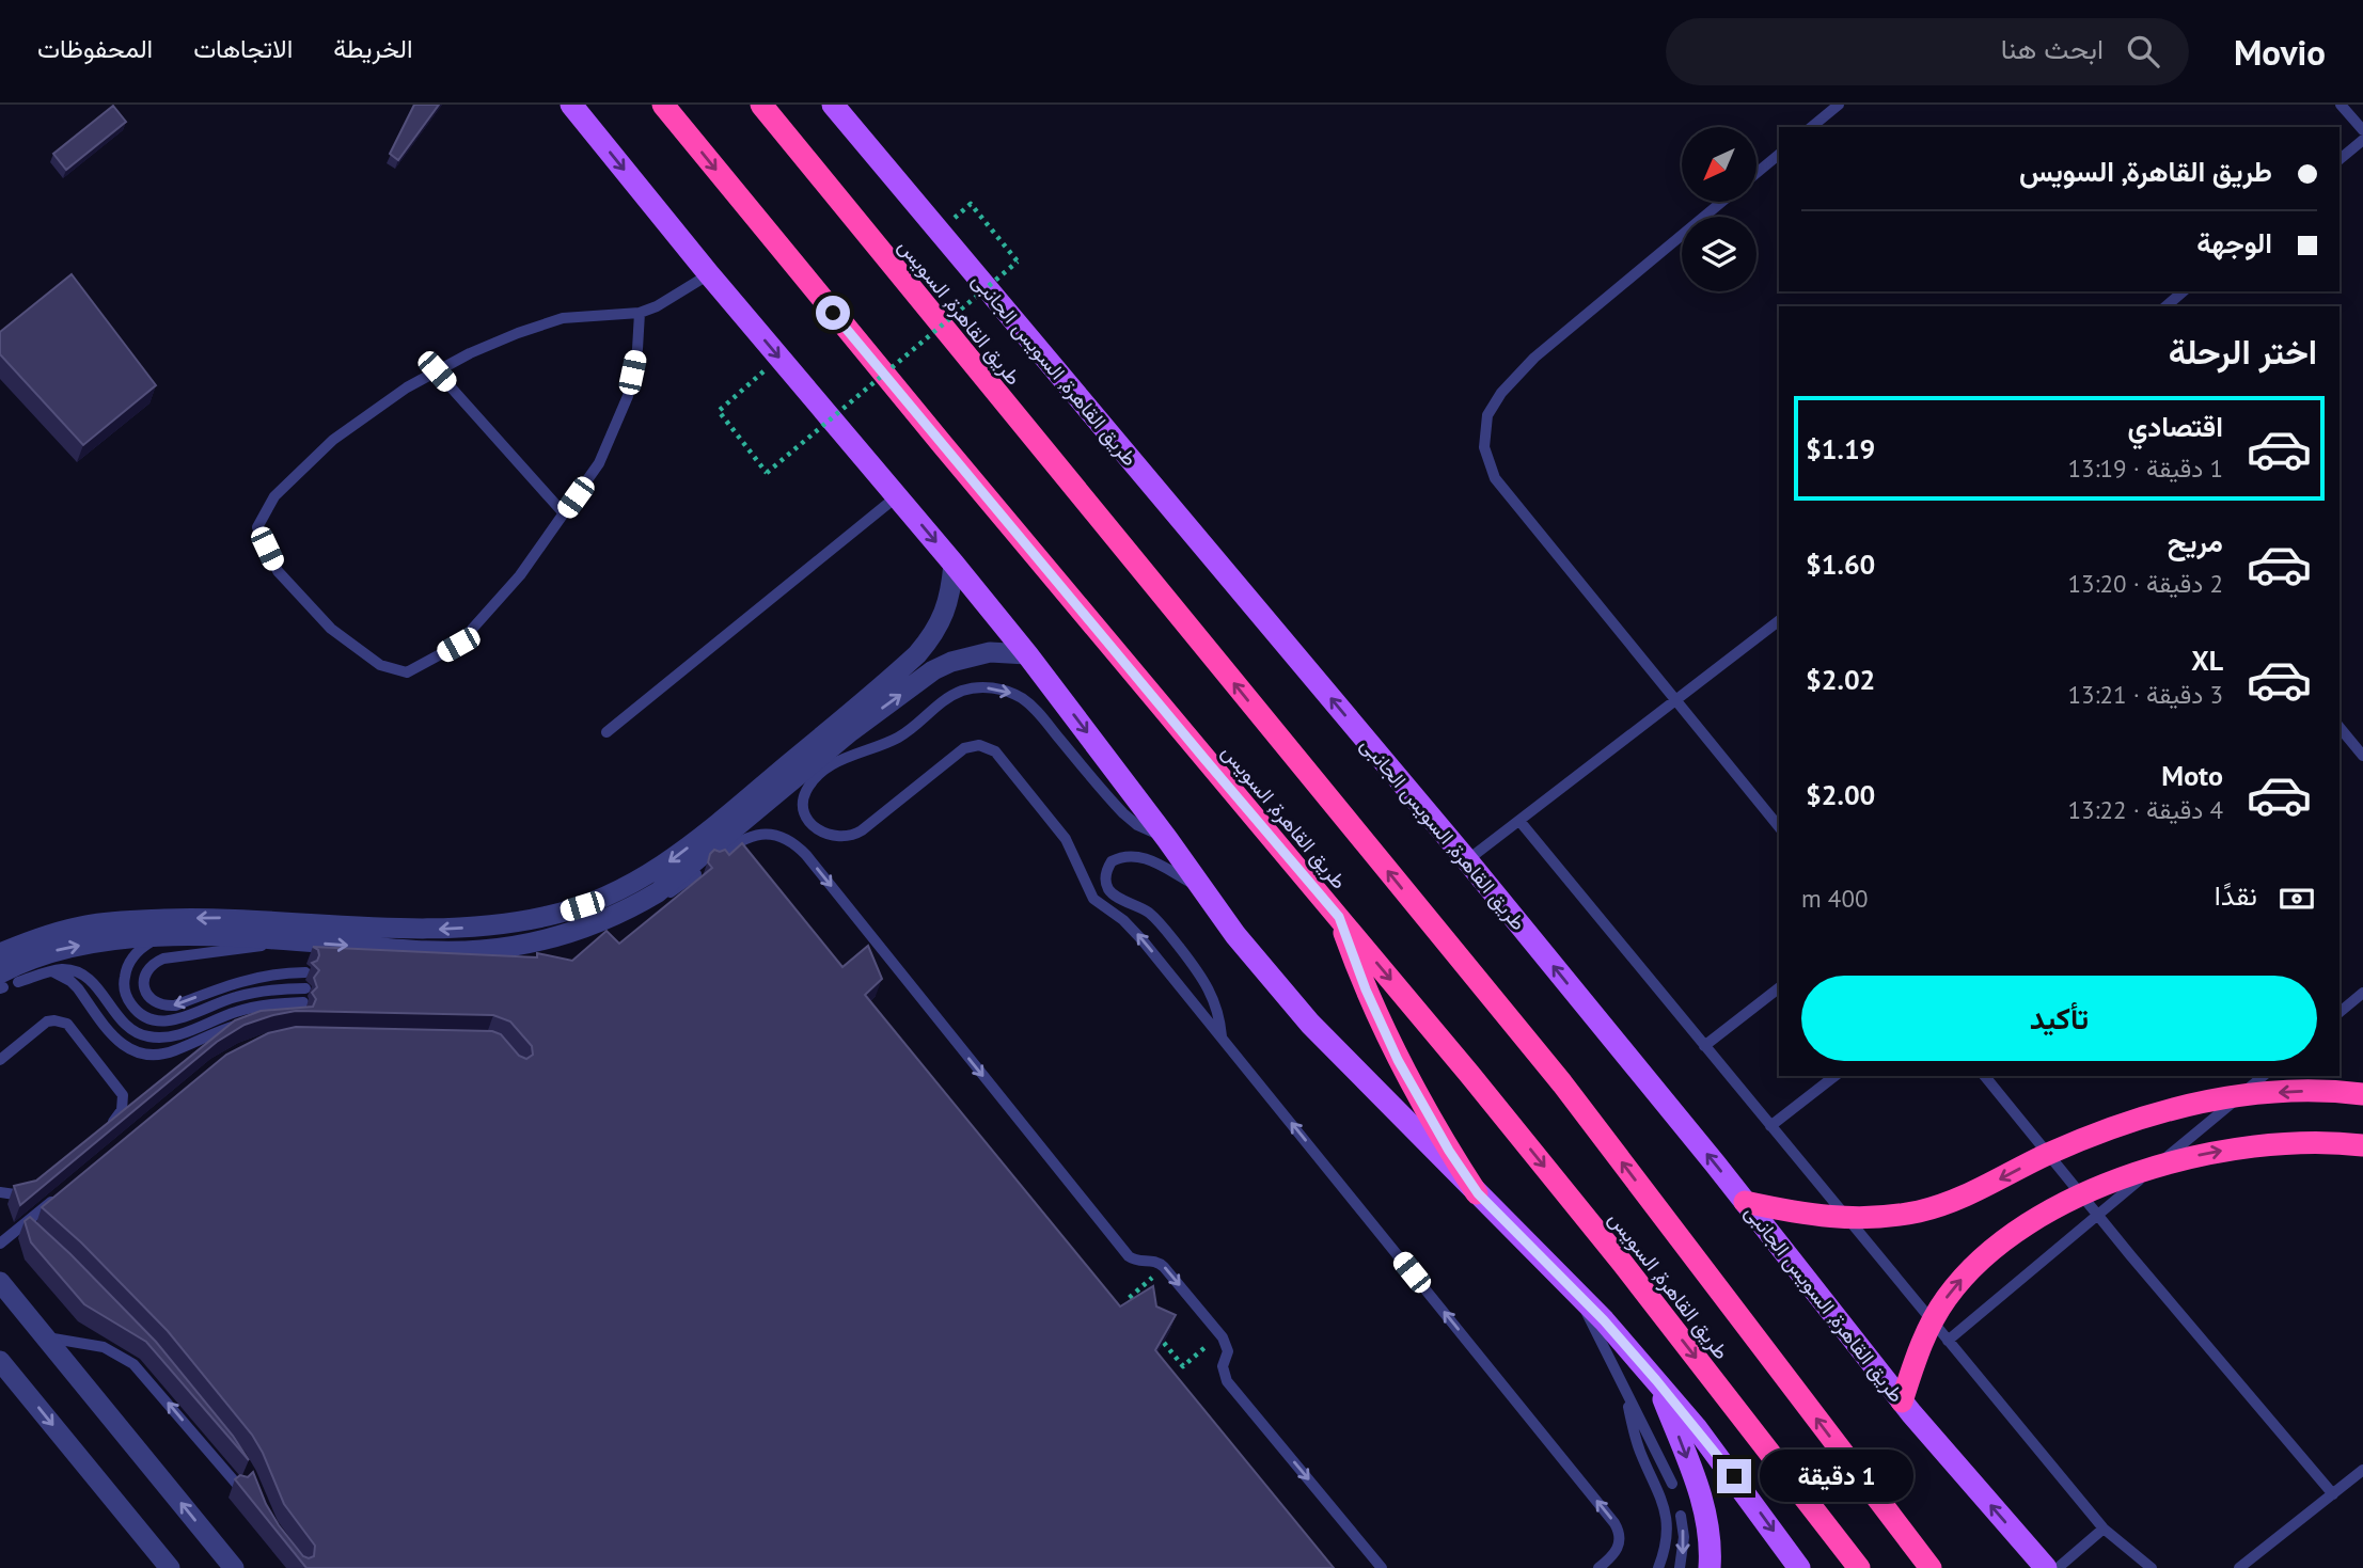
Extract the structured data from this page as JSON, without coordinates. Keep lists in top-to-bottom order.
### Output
{
  "streets": {
    "highway": ["طريق القاهرة, السويس"],
    "main road": ["طريق القاهرة, السويس الجانبى"]
  },
  "one_way": ["طريق القاهرة, السويس الجانبى"],
  "north": "bottom left",
  "page": {
    "header": "Movio",
    "search": "ابحث هنا",
    "nav": ["الخريطة", "الاتجاهات", "المحفوظات"],
    "banner": ["طريق القاهرة, السويس", "الوجهة"],
    "heading": "اختر الرحلة",
    "list": [
      {
        "name": "اقتصادي",
        "note": "1 دقيقة · 13:19",
        "value": "$1.19"
      },
      {
        "name": "مريح",
        "note": "2 دقيقة · 13:20",
        "value": "$1.60"
      },
      {
        "name": "XL",
        "note": "3 دقيقة · 13:21",
        "value": "$2.02"
      },
      {
        "name": "Moto",
        "note": "4 دقيقة · 13:22",
        "value": "$2.00"
      }
    ],
    "pay": ["نقدًا", "400 m"],
    "buttons": "تأكيد",
    "bubble": "1 دقيقة"
  }
}
